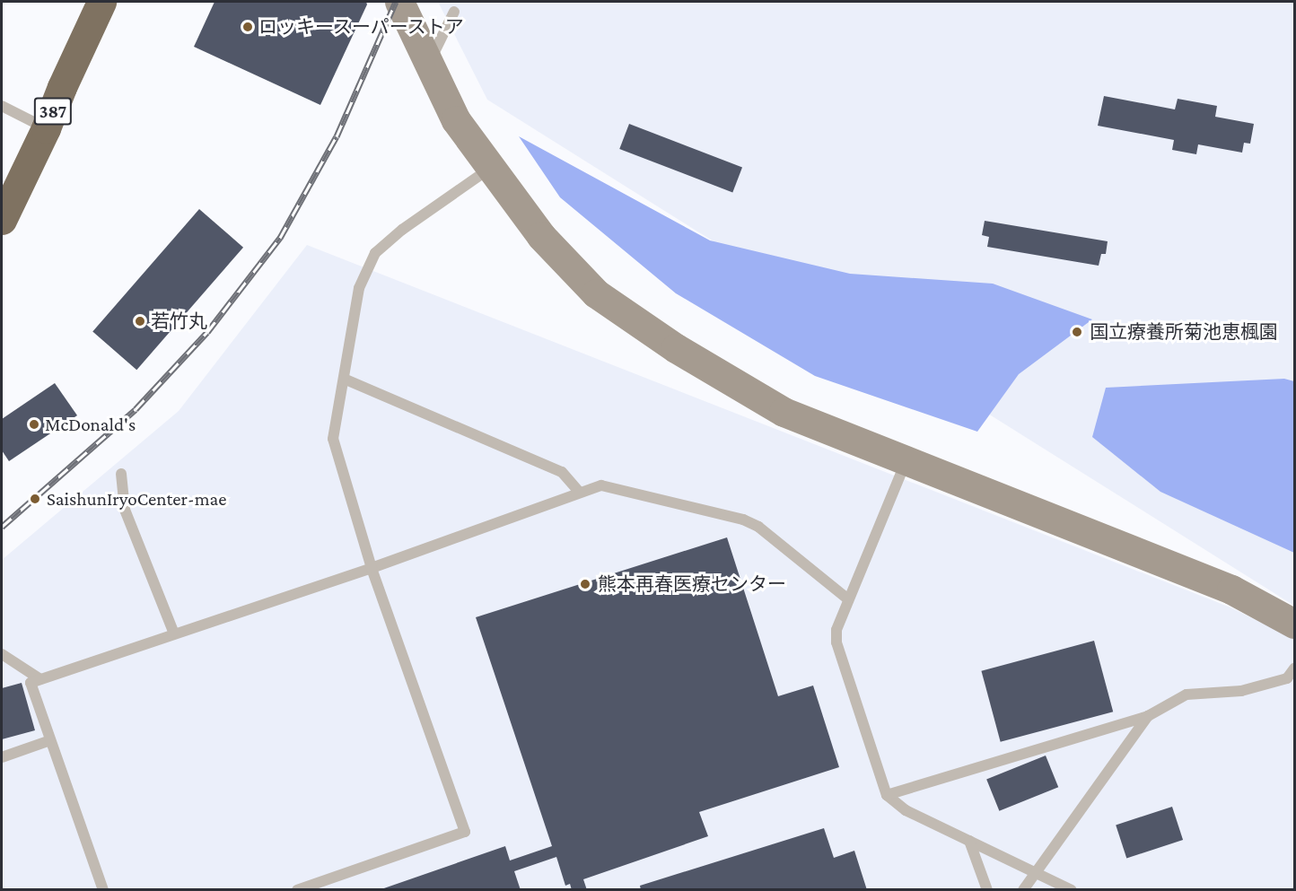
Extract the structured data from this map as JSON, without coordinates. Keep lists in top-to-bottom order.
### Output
{
  "streets": {
    "highway": ["387"]
  },
  "places": [
    "ロッキースーパーストア",
    "若竹丸",
    "国立療養所菊池恵楓園",
    "McDonald's",
    "SaishunIryoCenter-mae",
    "熊本再春医療センター"
  ]
}
